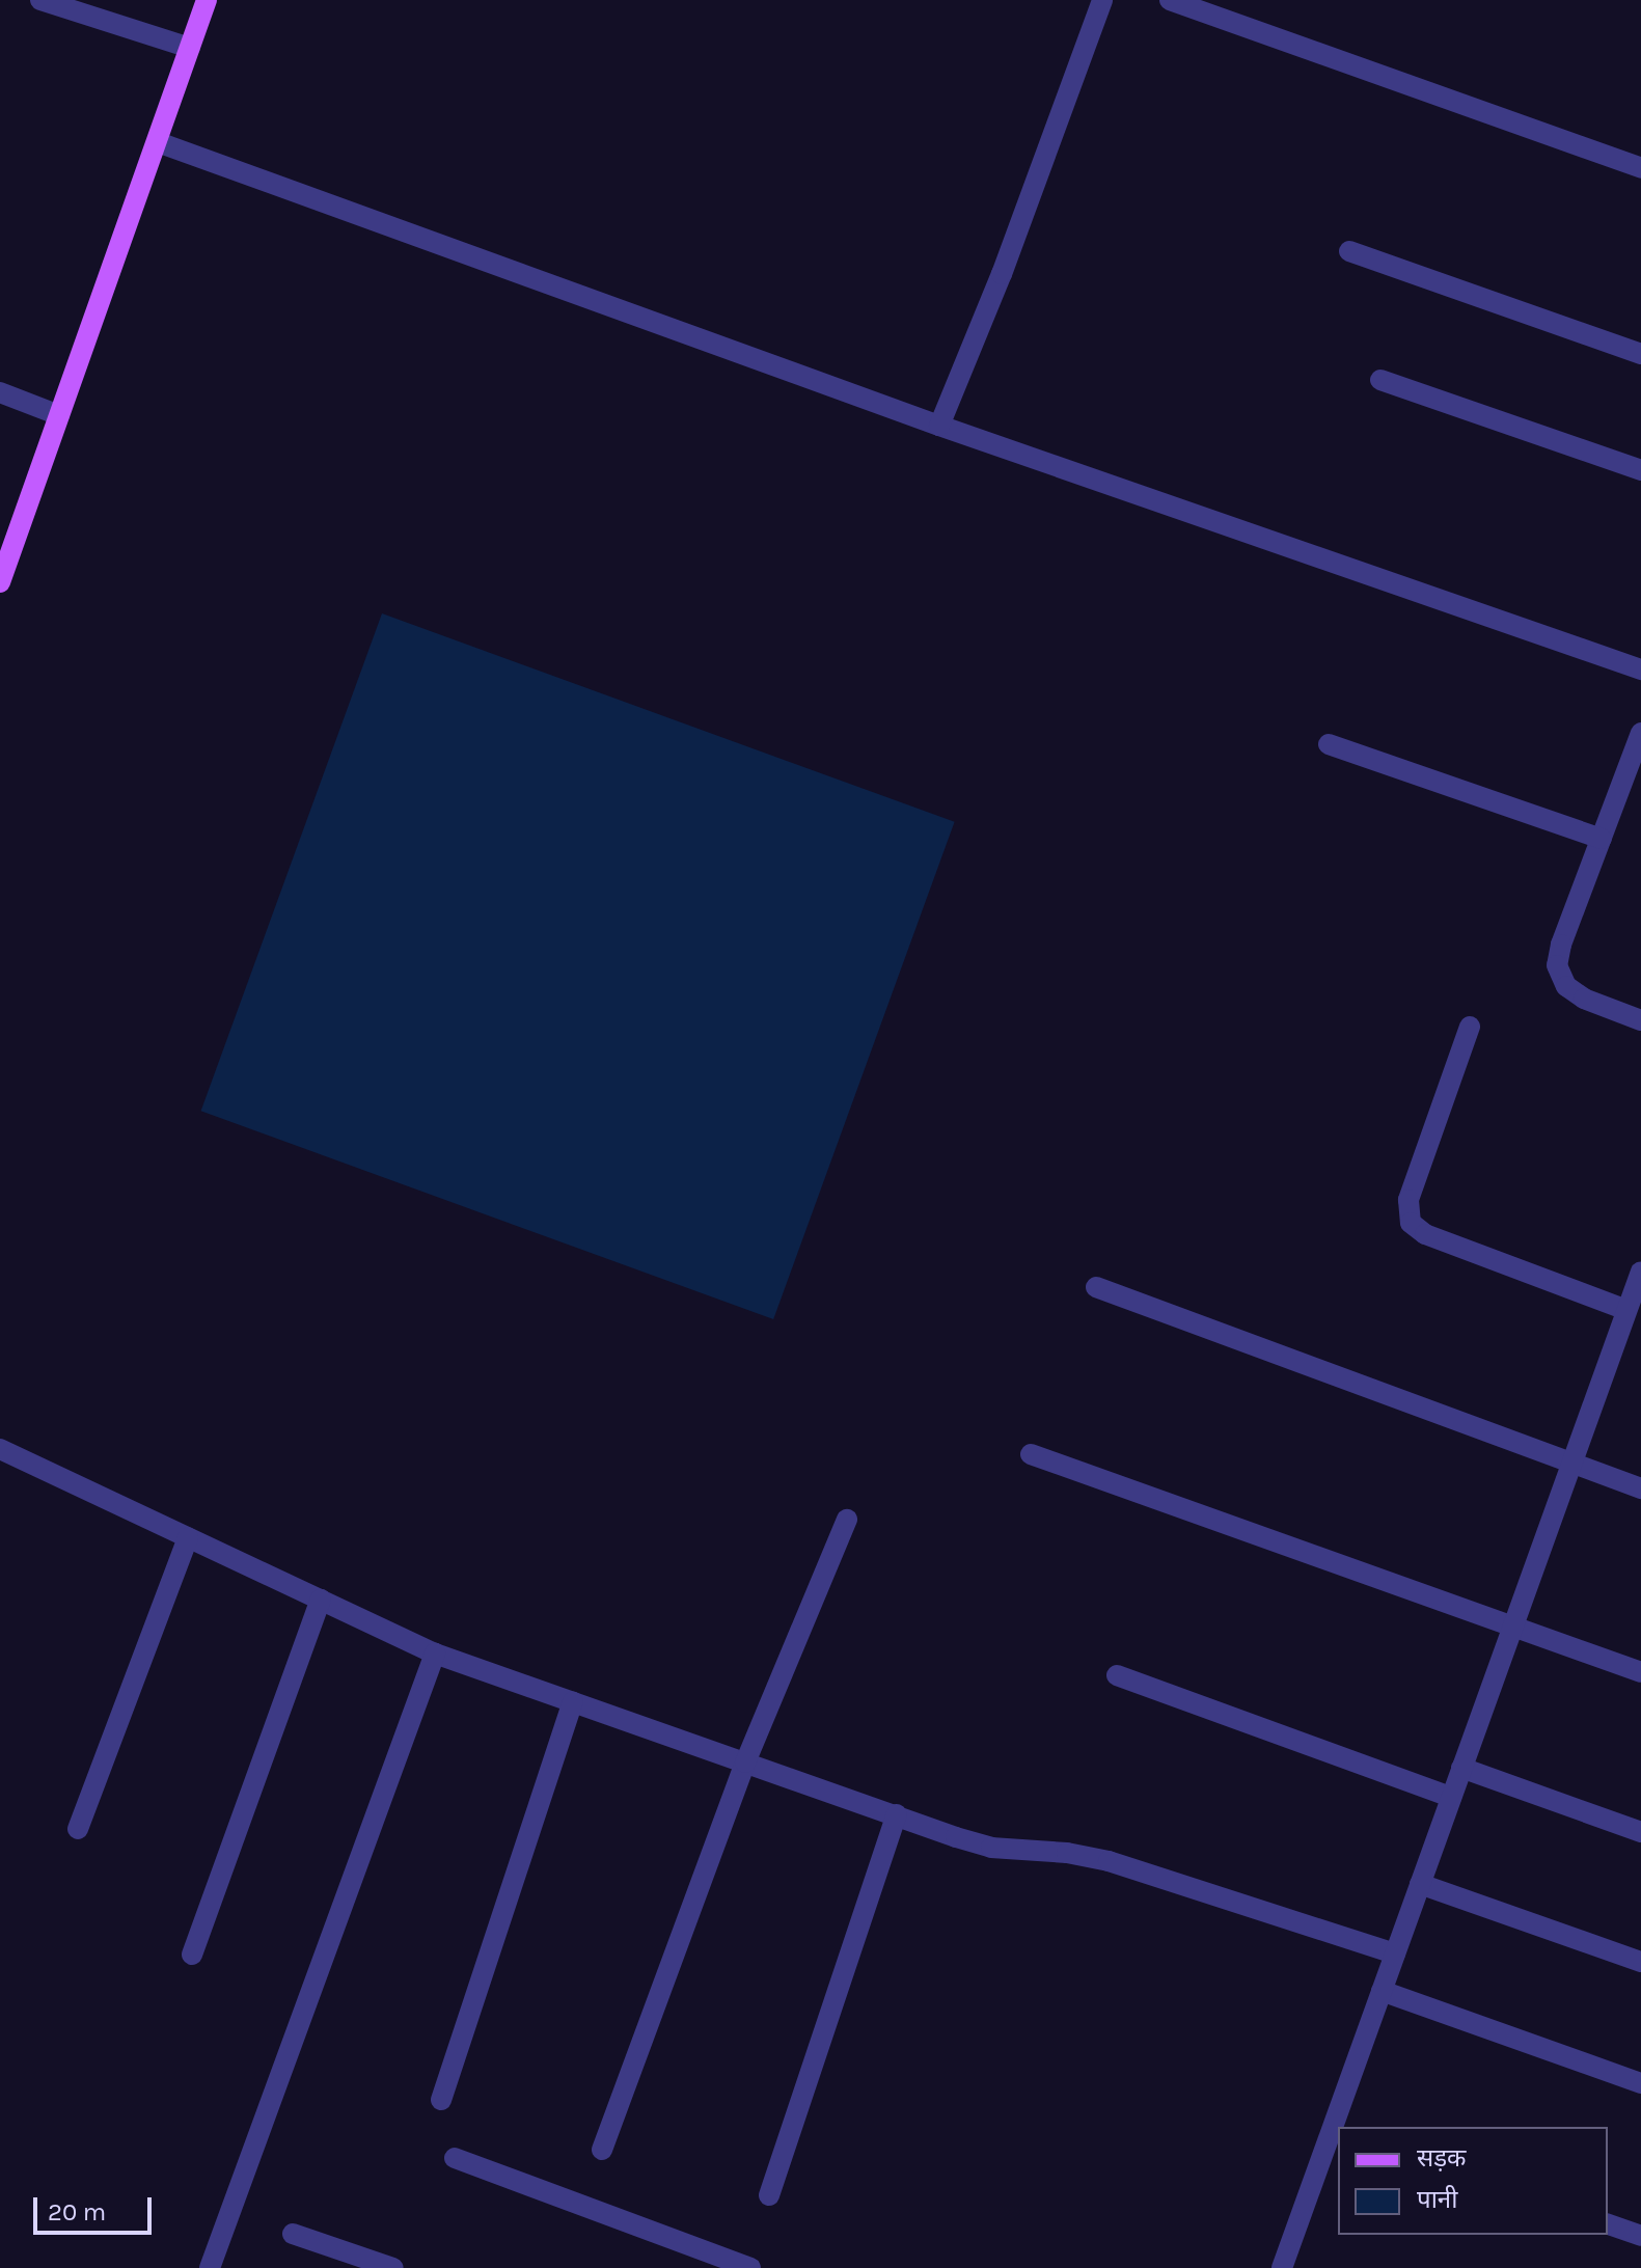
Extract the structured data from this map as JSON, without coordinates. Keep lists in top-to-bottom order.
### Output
{
  "legend": ["सड़क", "पानी"],
  "scale_bar": "20 m"
}
